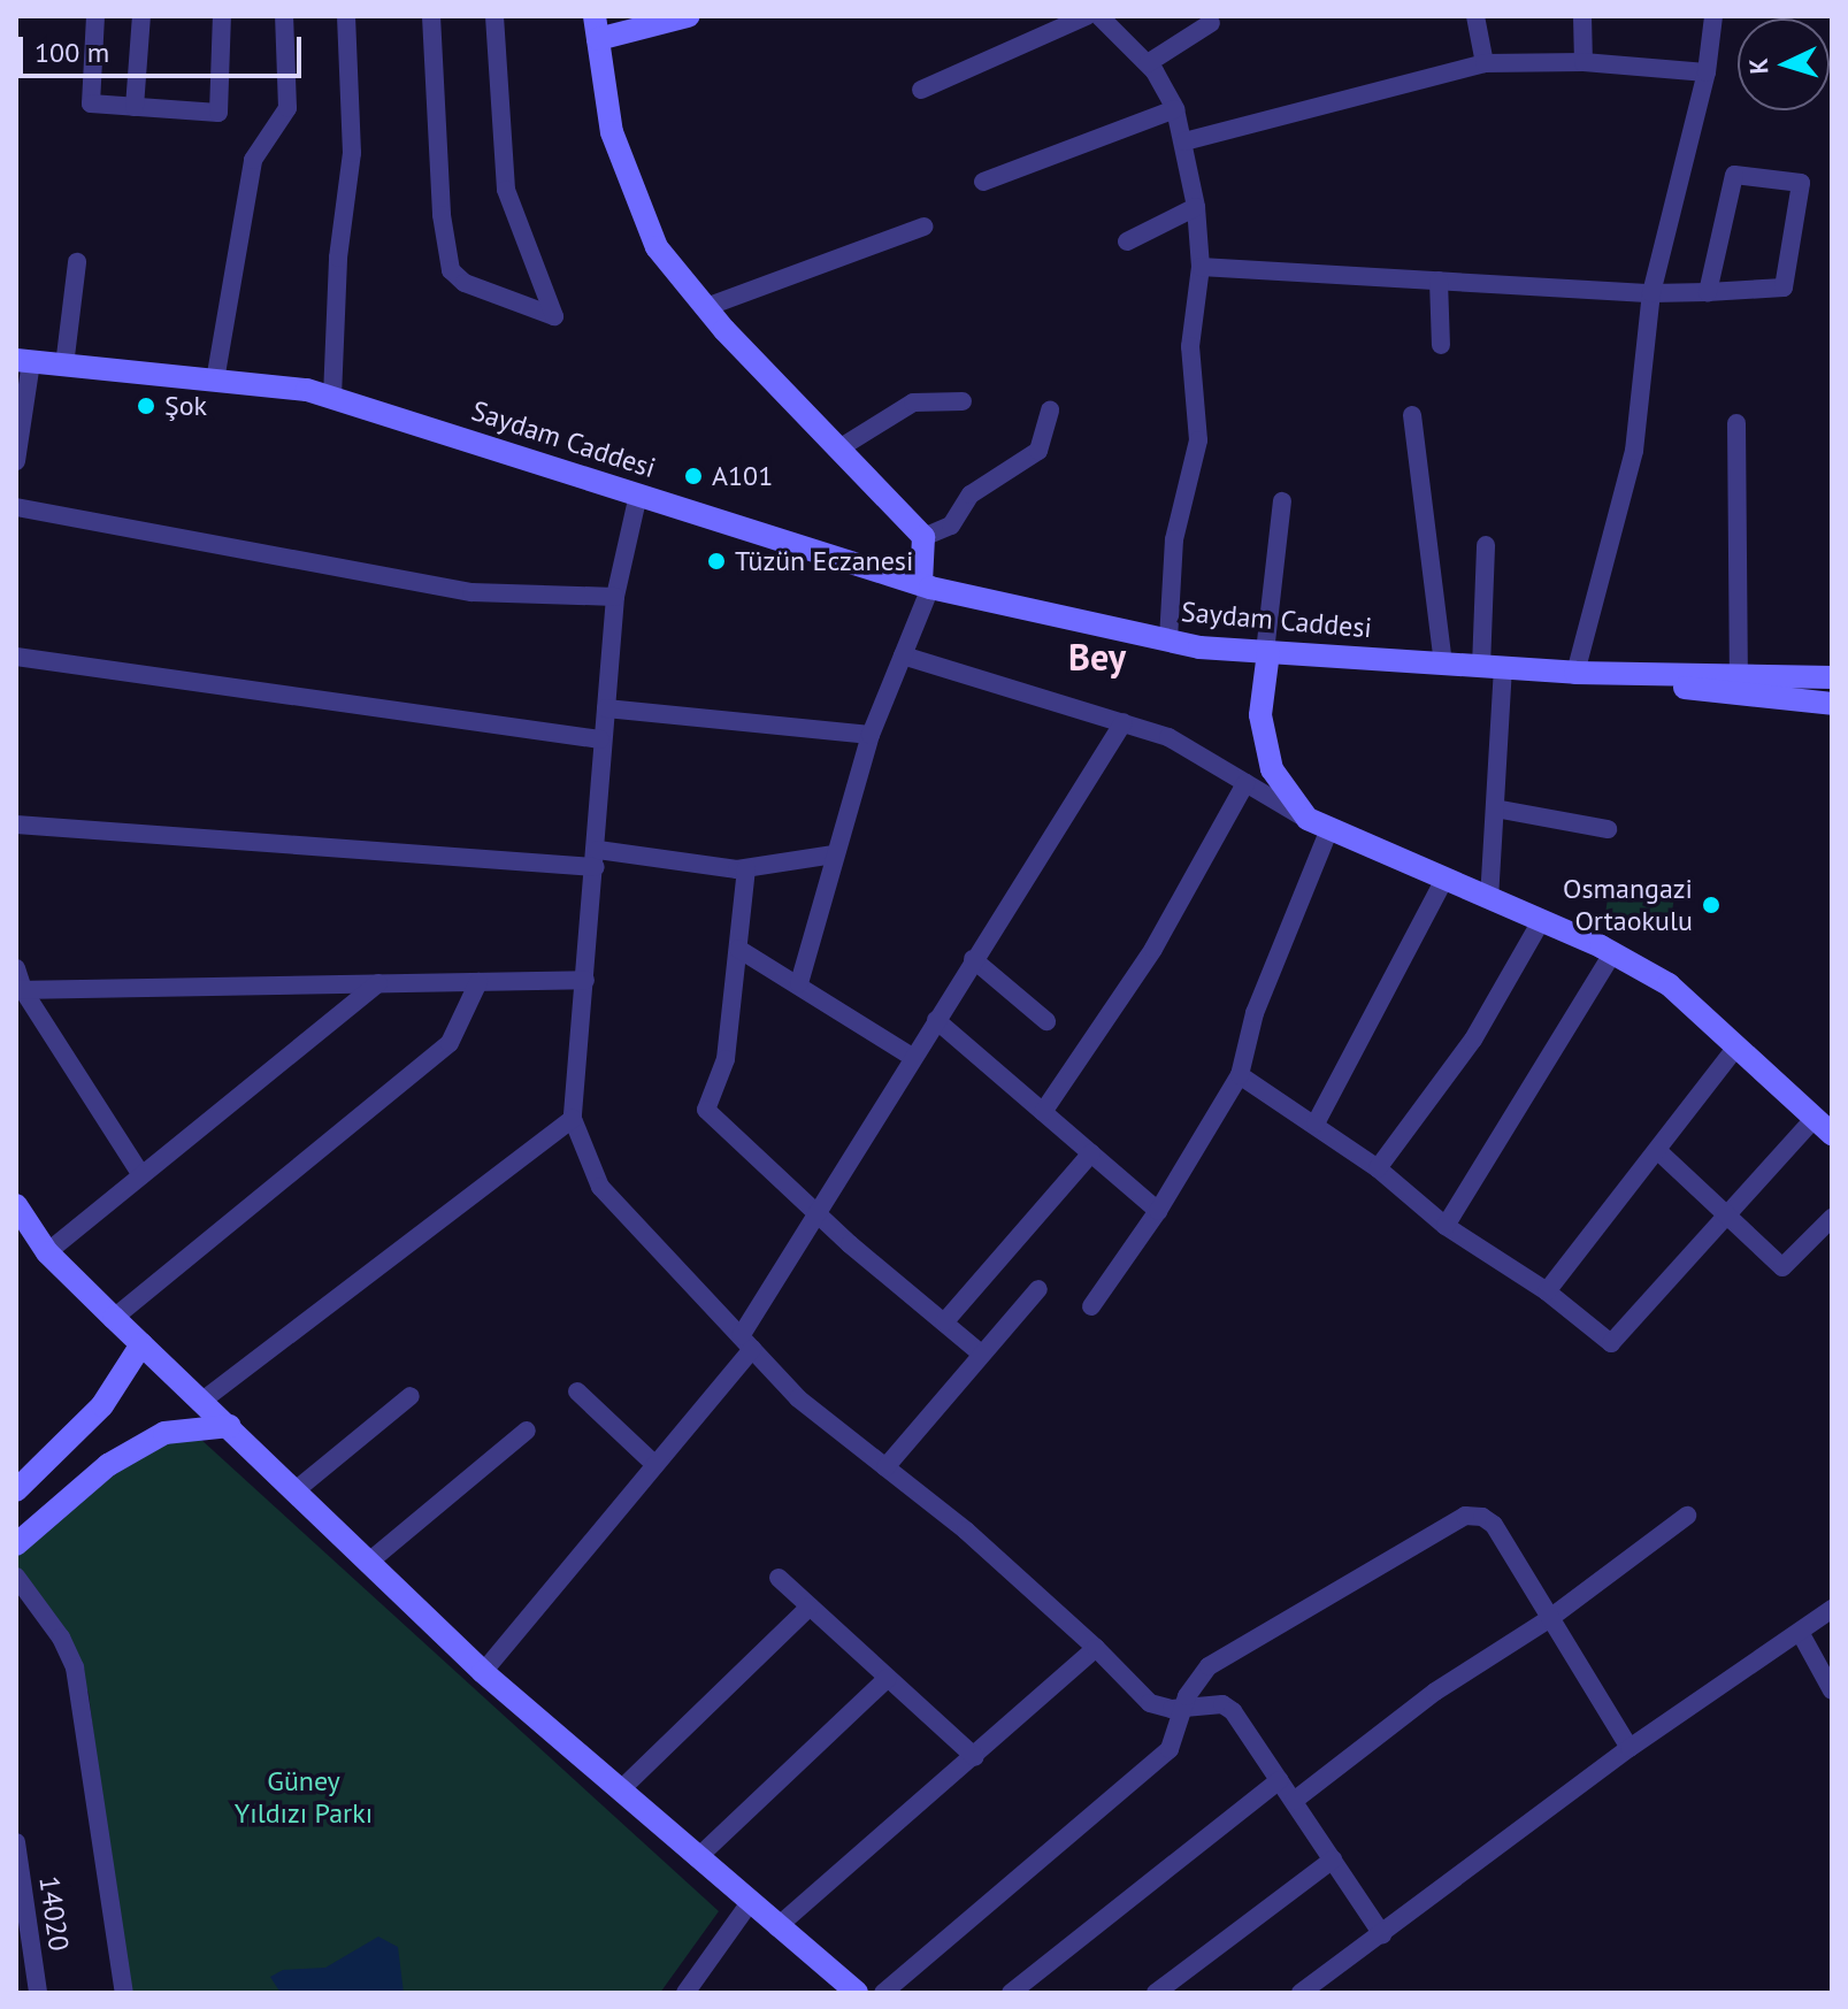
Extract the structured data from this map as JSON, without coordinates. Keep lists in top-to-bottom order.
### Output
{
  "streets": {
    "main road": ["Saydam Caddesi"],
    "street": ["14020"]
  },
  "districts": ["Bey"],
  "parks": ["Güney Yıldızı Parkı"],
  "places": [
    "Şok",
    "A101",
    "Tüzün Eczanesi",
    "Osmangazi Ortaokulu"
  ],
  "scale_bar": "100 m",
  "north": "left"
}
